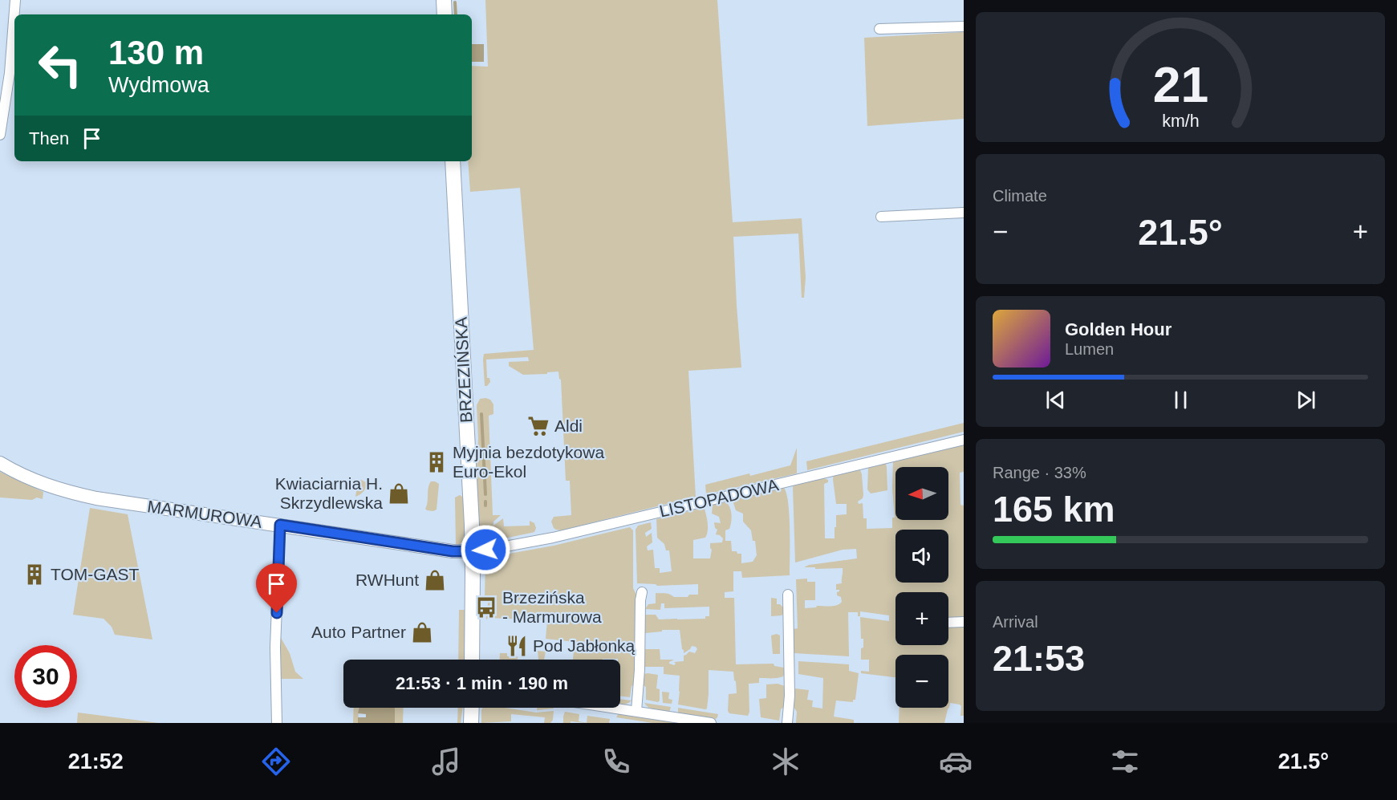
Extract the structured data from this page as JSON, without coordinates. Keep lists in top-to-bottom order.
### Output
{
  "streets": {
    "main road": ["BRZEZIŃSKA"],
    "street": ["LISTOPADOWA", "MARMUROWA"]
  },
  "crossings": [
    ["BRZEZIŃSKA", "LISTOPADOWA"],
    ["BRZEZIŃSKA", "MARMUROWA"],
    ["LISTOPADOWA", "MARMUROWA"]
  ],
  "places": {
    "supermarket": ["Aldi"],
    "building": ["Myjnia bezdotykowa Euro-Ekol", "TOM-GAST"],
    "shop": ["Kwiaciarnia H. Skrzydlewska", "RWHunt", "Auto Partner"],
    "bus stop": ["Brzezińska - Marmurowa"],
    "restaurant": ["Pod Jabłonką"]
  },
  "north": "left",
  "page": {
    "turn": ["130 m", "Wydmowa"],
    "then": "Then",
    "tile": [
      "Climate",
      ["Range · 33%", "165 km"],
      ["Arrival", "21:53"]
    ],
    "heat": ["−", "21.5°", "+"],
    "song": ["Golden Hour", "Lumen"],
    "map_buttons": ["+", "−"],
    "limit": "30",
    "trip": "21:53 · 1 min · 190 m",
    "tabs": ["21:52", "21.5°"],
    "gauge": ["21", "km/h"]
  }
}
